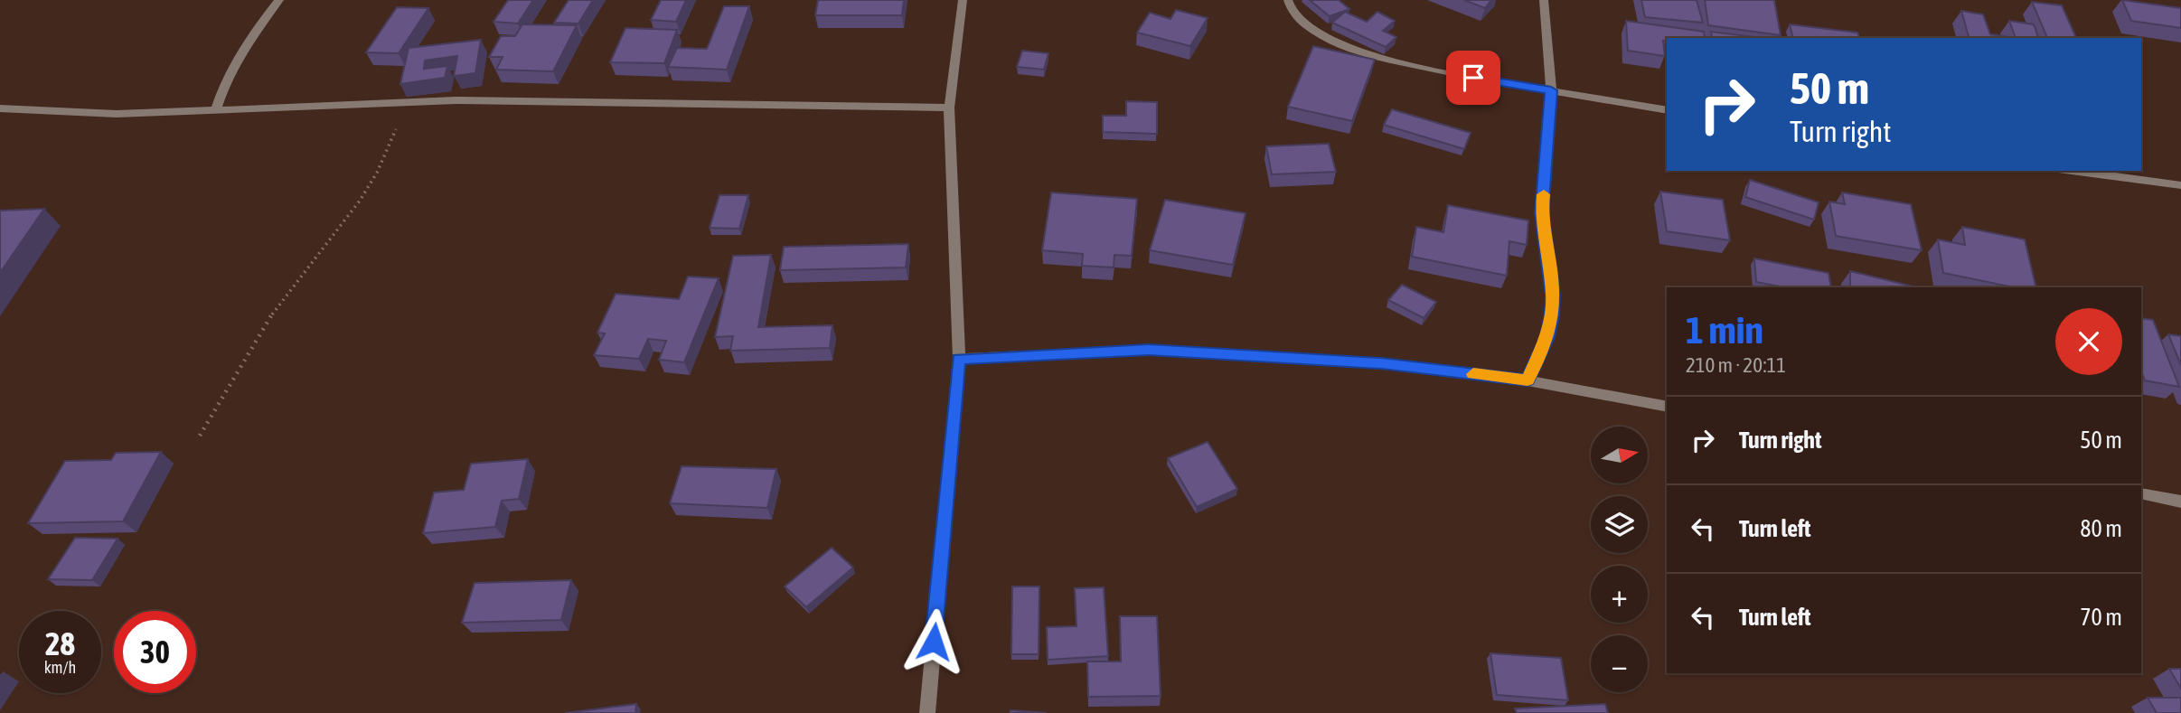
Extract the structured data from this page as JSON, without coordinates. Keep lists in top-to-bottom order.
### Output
{
  "north": "right",
  "page": {
    "turn": ["50 m", "Turn right"],
    "heading": ["1 min", "210 m · 20:11"],
    "list": [
      {
        "name": "Turn right",
        "value": "50 m"
      },
      {
        "name": "Turn left",
        "value": "80 m"
      },
      {
        "name": "Turn left",
        "value": "70 m"
      }
    ],
    "map_buttons": ["+", "−"],
    "speed": "28 km/h",
    "limit": "30"
  }
}
